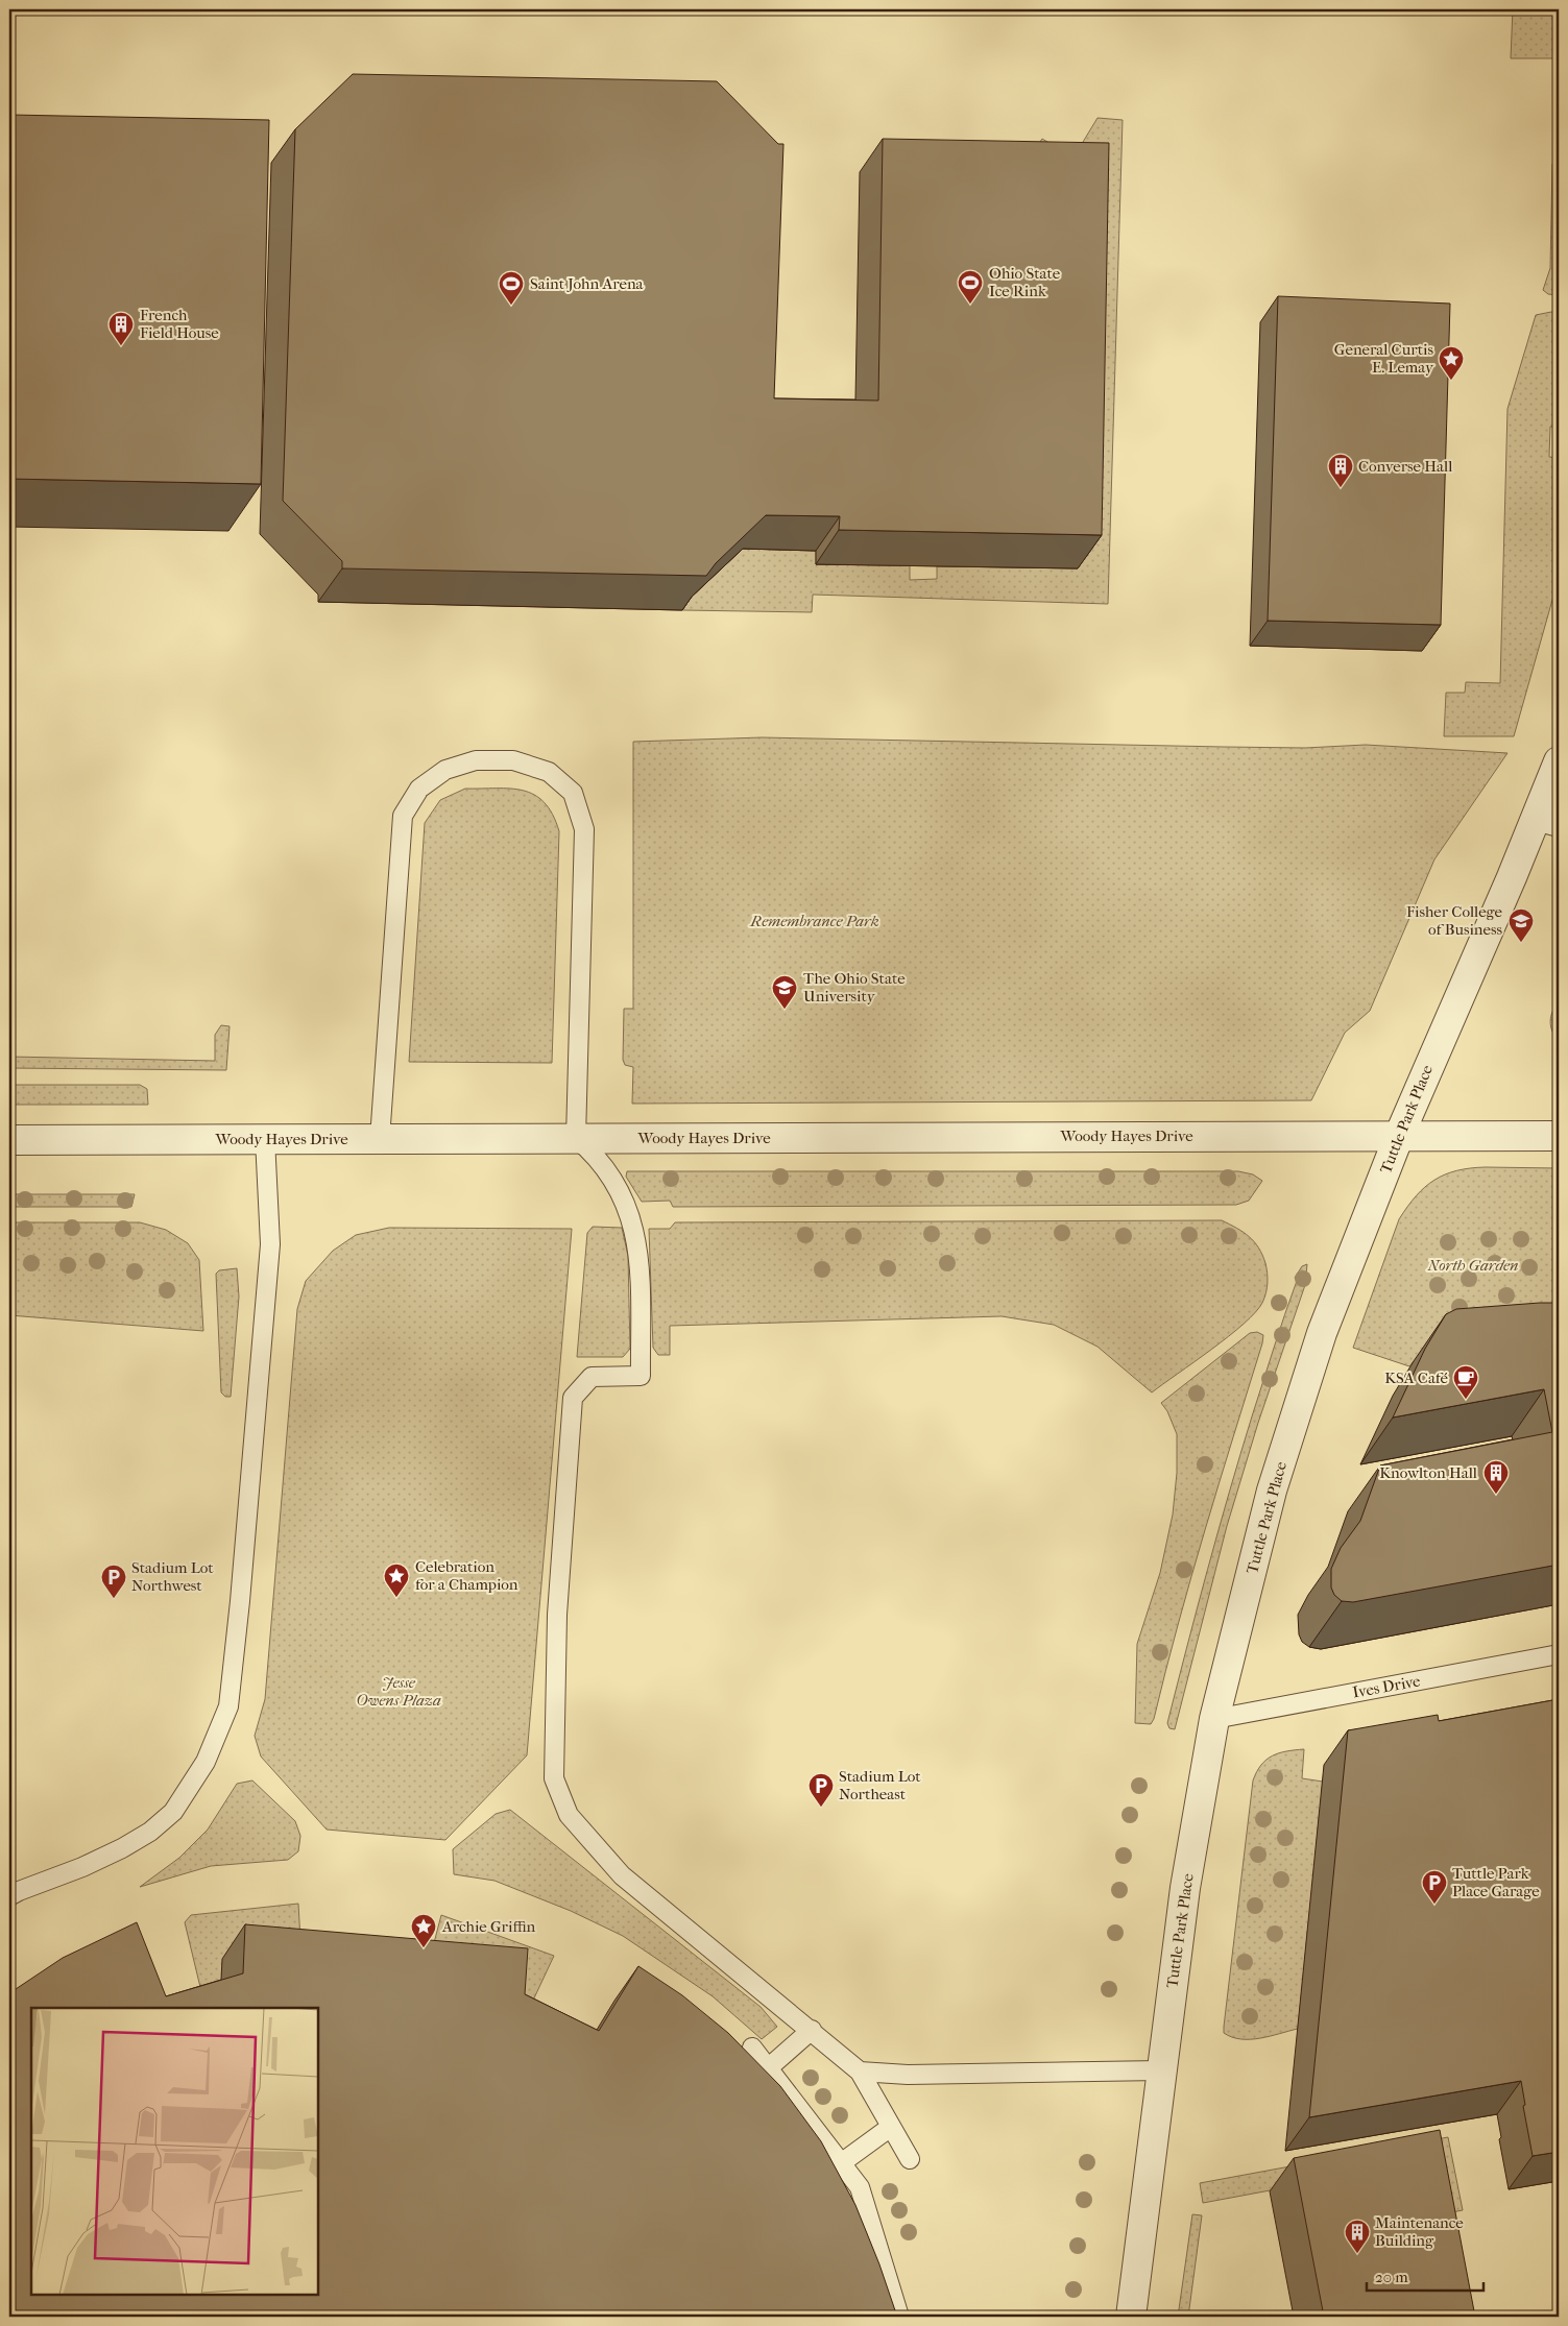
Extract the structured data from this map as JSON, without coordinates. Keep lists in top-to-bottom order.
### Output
{
  "streets": {
    "street": ["Tuttle Park Place", "Woody Hayes Drive"],
    "lane": ["Ives Drive"]
  },
  "crossings": [
    ["Tuttle Park Place", "Woody Hayes Drive"],
    ["Tuttle Park Place", "Ives Drive"]
  ],
  "parks": ["Remembrance Park", "North Garden", "Jesse Owens Plaza"],
  "places": {
    "sports": ["Ohio State Ice Rink", "Saint John Arena"],
    "building": [
      "French Field House",
      "Converse Hall",
      "Knowlton Hall",
      "Maintenance Building"
    ],
    "place": ["General Curtis E. Lemay", "Celebration for a Champion", "Archie Griffin"],
    "school or university": ["Fisher College of Business", "The Ohio State University"],
    "cafe": ["KSA Café"],
    "parking": ["Stadium Lot Northwest", "Stadium Lot Northeast", "Tuttle Park Place Garage"]
  },
  "scale_bar": "20 m"
}
